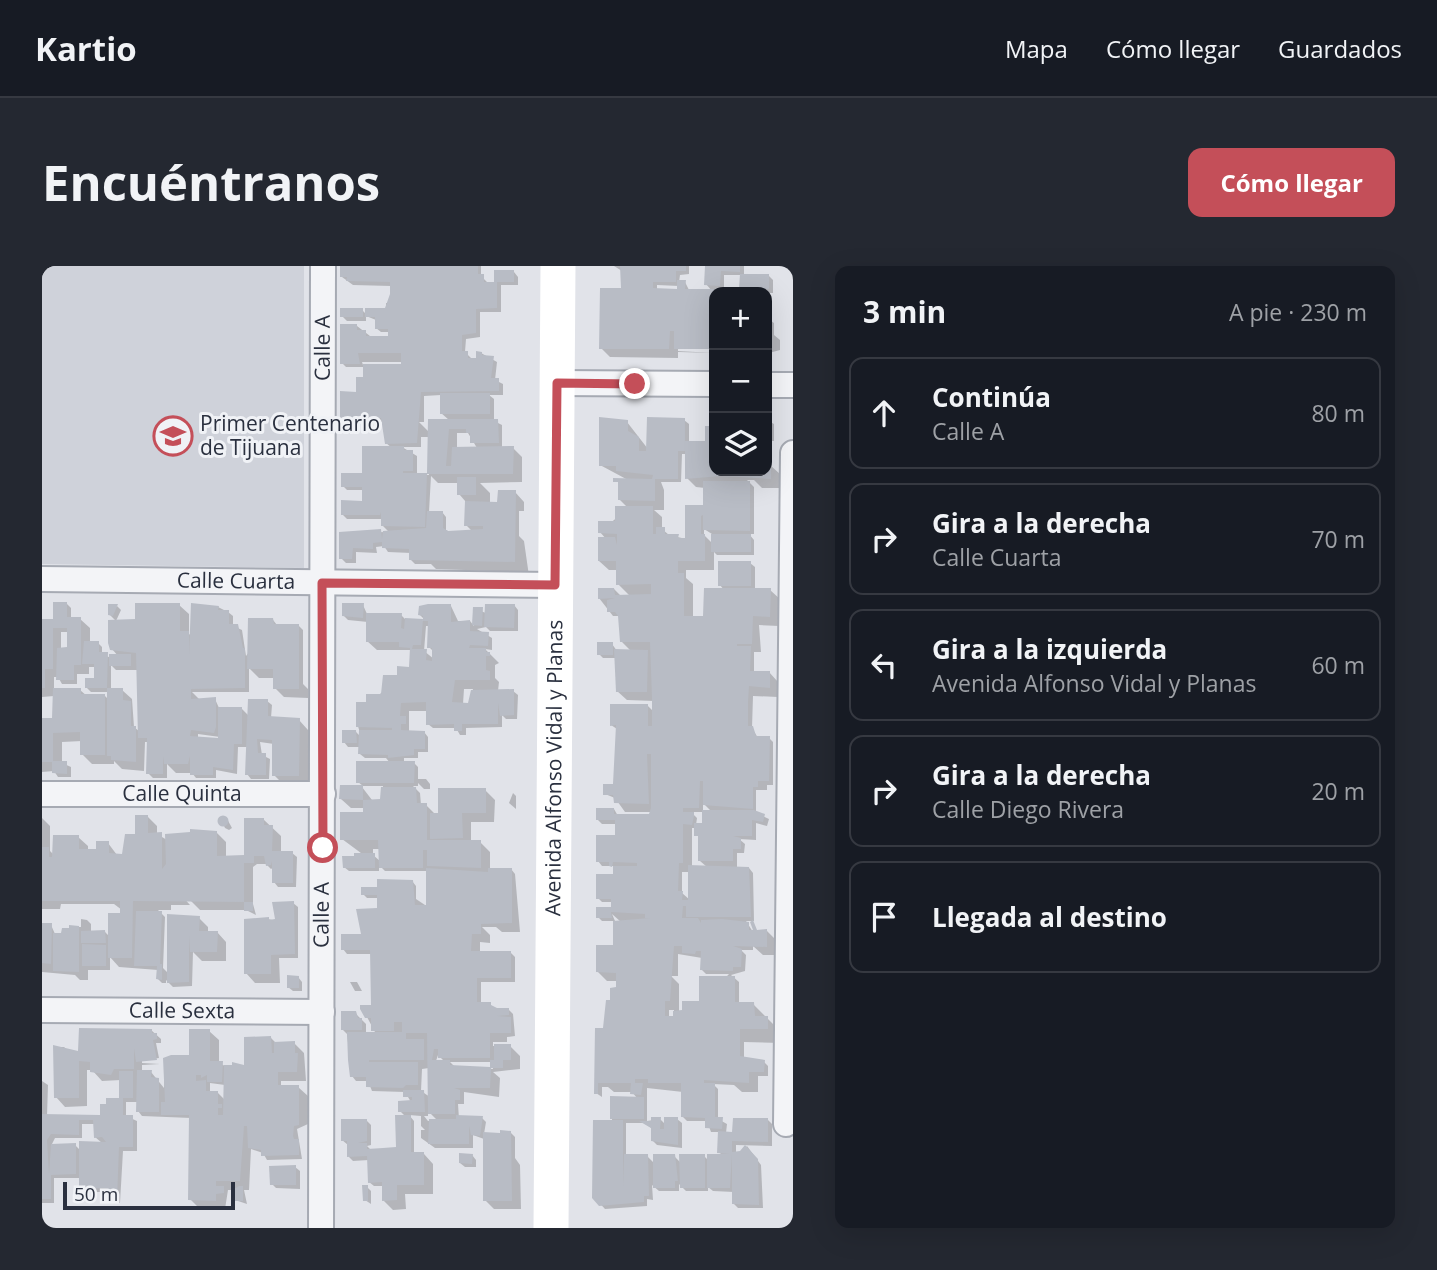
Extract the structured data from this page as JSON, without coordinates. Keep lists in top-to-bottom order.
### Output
{
  "streets": {
    "street": [
      "Calle A",
      "Calle Cuarta",
      "Avenida Alfonso Vidal y Planas",
      "Calle Quinta",
      "Calle Sexta"
    ]
  },
  "crossings": [
    ["Calle A", "Calle Cuarta"],
    ["Calle A", "Calle Quinta"],
    ["Calle A", "Calle Sexta"],
    ["Calle Cuarta", "Avenida Alfonso Vidal y Planas"]
  ],
  "places": {
    "school or university": ["Primer Centenario de Tijuana"]
  },
  "scale_bar": "50 m",
  "page": {
    "header": "Kartio",
    "nav": ["Mapa", "Cómo llegar", "Guardados"],
    "buttons": "Cómo llegar",
    "title": "Encuéntranos",
    "heading": ["3 min", "A pie · 230 m"],
    "map_buttons": ["+", "−"],
    "list": [
      ["Continúa", "Calle A", "80 m"],
      ["Gira a la derecha", "Calle Cuarta", "70 m"],
      ["Gira a la izquierda", "Avenida Alfonso Vidal y Planas", "60 m"],
      ["Gira a la derecha", "Calle Diego Rivera", "20 m"],
      "Llegada al destino"
    ],
    "scale": "50 m"
  }
}
